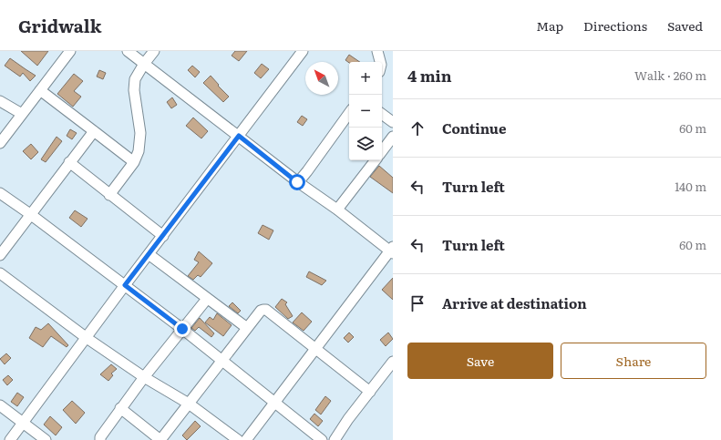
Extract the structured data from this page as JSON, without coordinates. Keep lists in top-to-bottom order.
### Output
{
  "north": "top left",
  "page": {
    "header": "Gridwalk",
    "nav": ["Map", "Directions", "Saved"],
    "heading": ["4 min", "Walk · 260 m"],
    "map_buttons": ["+", "−"],
    "list": [
      ["Continue", "60 m"],
      ["Turn left", "140 m"],
      ["Turn left", "60 m"],
      "Arrive at destination"
    ],
    "buttons": ["Save", "Share"]
  }
}
